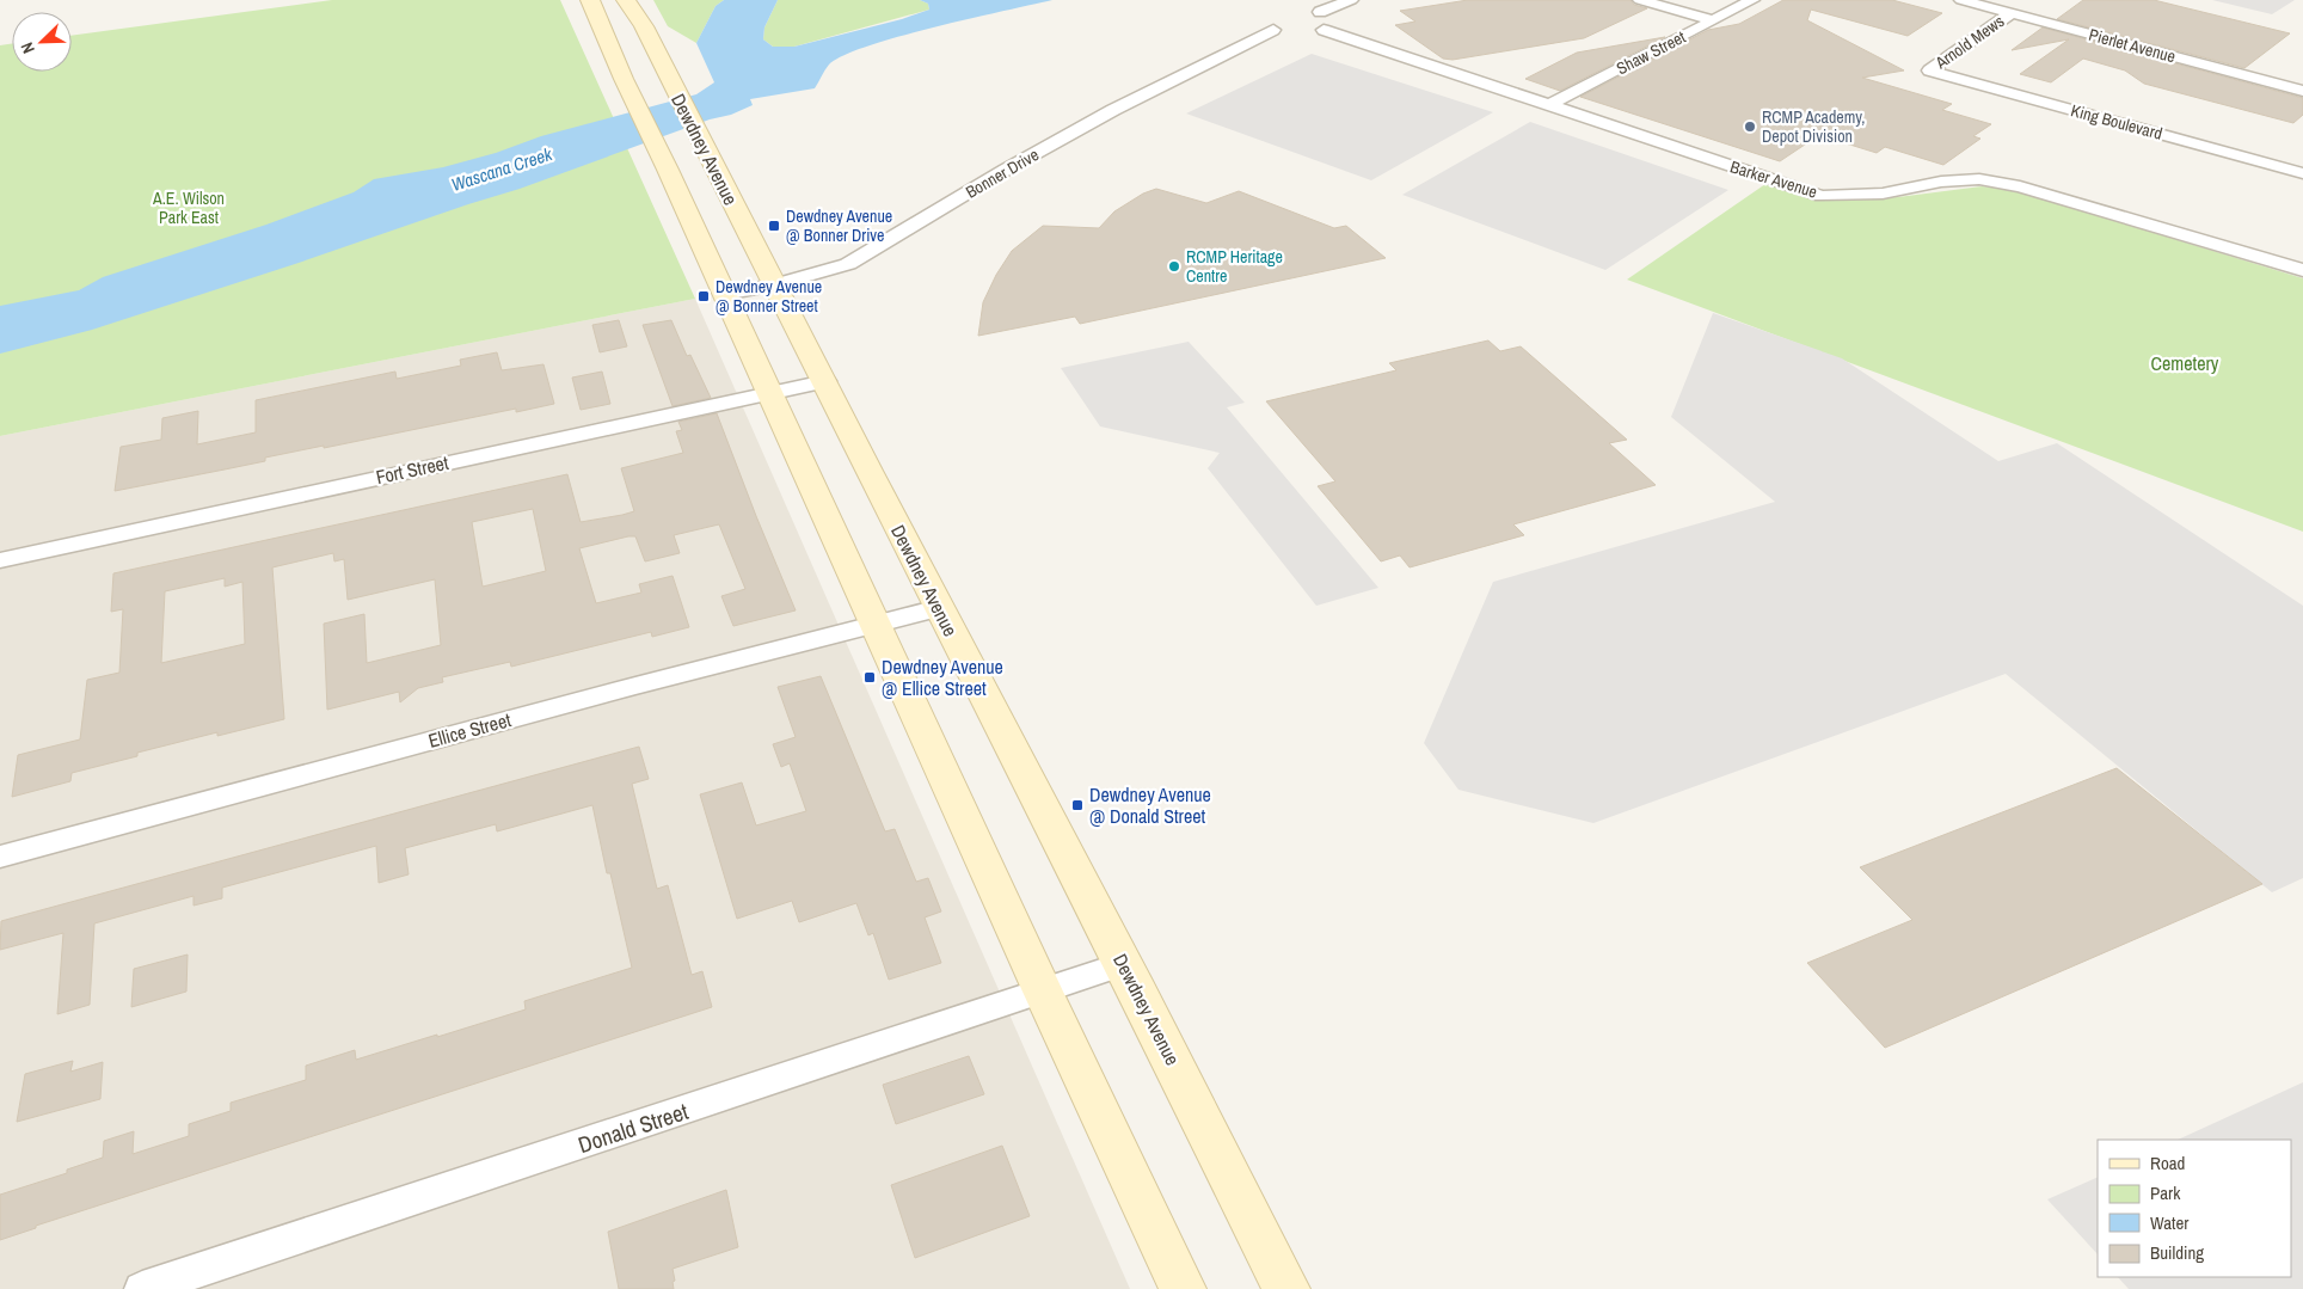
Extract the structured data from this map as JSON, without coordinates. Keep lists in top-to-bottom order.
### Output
{
  "streets": {
    "main road": ["Dewdney Avenue"],
    "street": [
      "Arnold Mews",
      "Pierlet Avenue",
      "Shaw Street",
      "King Boulevard",
      "Bonner Drive",
      "Barker Avenue",
      "Fort Street",
      "Ellice Street",
      "Donald Street"
    ]
  },
  "crossings": [
    ["Arnold Mews", "Pierlet Avenue"],
    ["Arnold Mews", "King Boulevard"],
    ["Shaw Street", "Barker Avenue"],
    ["Dewdney Avenue", "Bonner Drive"],
    ["Dewdney Avenue", "Fort Street"],
    ["Dewdney Avenue", "Ellice Street"],
    ["Dewdney Avenue", "Donald Street"]
  ],
  "water": ["Wascana Creek"],
  "parks": ["A.E. Wilson Park East", "Cemetery"],
  "places": {
    "other": ["RCMP Academy, Depot Division", "RCMP Heritage Centre"],
    "transit": [
      "Dewdney Avenue @ Bonner Drive",
      "Dewdney Avenue @ Bonner Street",
      "Dewdney Avenue @ Ellice Street",
      "Dewdney Avenue @ Donald Street"
    ]
  },
  "legend": [
    "Road",
    "Park",
    "Water",
    "Building"
  ],
  "north": "bottom left"
}
